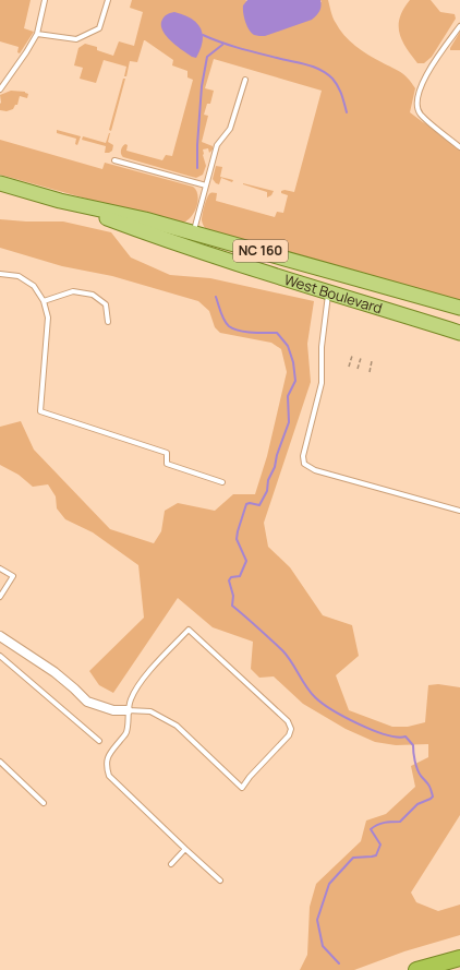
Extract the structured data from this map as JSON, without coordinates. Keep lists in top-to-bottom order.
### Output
{
  "streets": {
    "main road": ["NC 160", "West Boulevard"]
  }
}
